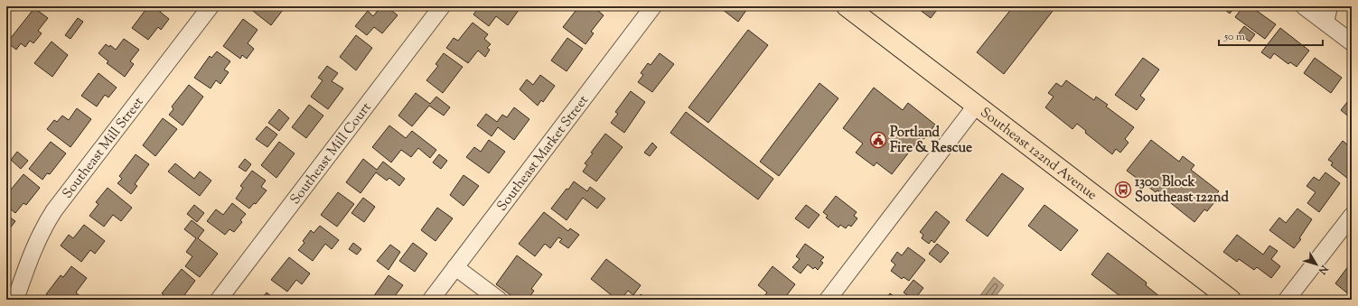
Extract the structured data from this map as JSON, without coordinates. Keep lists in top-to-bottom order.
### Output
{
  "streets": {
    "main road": ["Southeast 122nd Avenue"],
    "street": ["Southeast Mill Street", "Southeast Mill Court", "Southeast Market Street"]
  },
  "places": {
    "public building": ["Portland Fire & Rescue"],
    "bus stop": ["1300 Block Southeast 122nd"]
  },
  "scale_bar": "50 m",
  "north": "bottom right"
}
